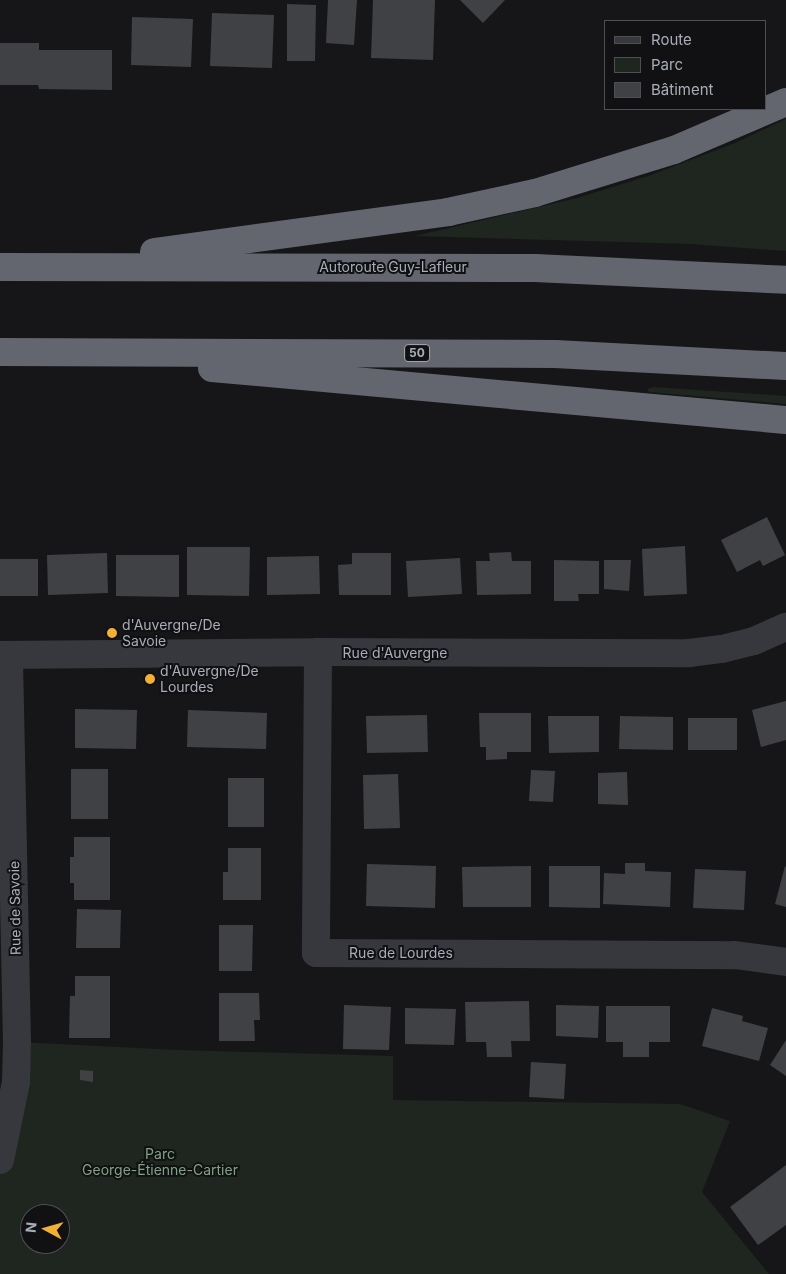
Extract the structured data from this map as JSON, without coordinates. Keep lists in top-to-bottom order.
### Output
{
  "streets": {
    "highway": ["Autoroute Guy-Lafleur", "50"],
    "street": ["Rue d'Auvergne", "Rue de Savoie", "Rue de Lourdes"]
  },
  "crossings": [
    ["Rue d'Auvergne", "Rue de Savoie"],
    ["Rue d'Auvergne", "Rue de Lourdes"]
  ],
  "parks": ["Parc George-Étienne-Cartier"],
  "places": ["d'Auvergne/De Savoie", "d'Auvergne/De Lourdes"],
  "legend": ["Route", "Parc", "Bâtiment"],
  "north": "left"
}
